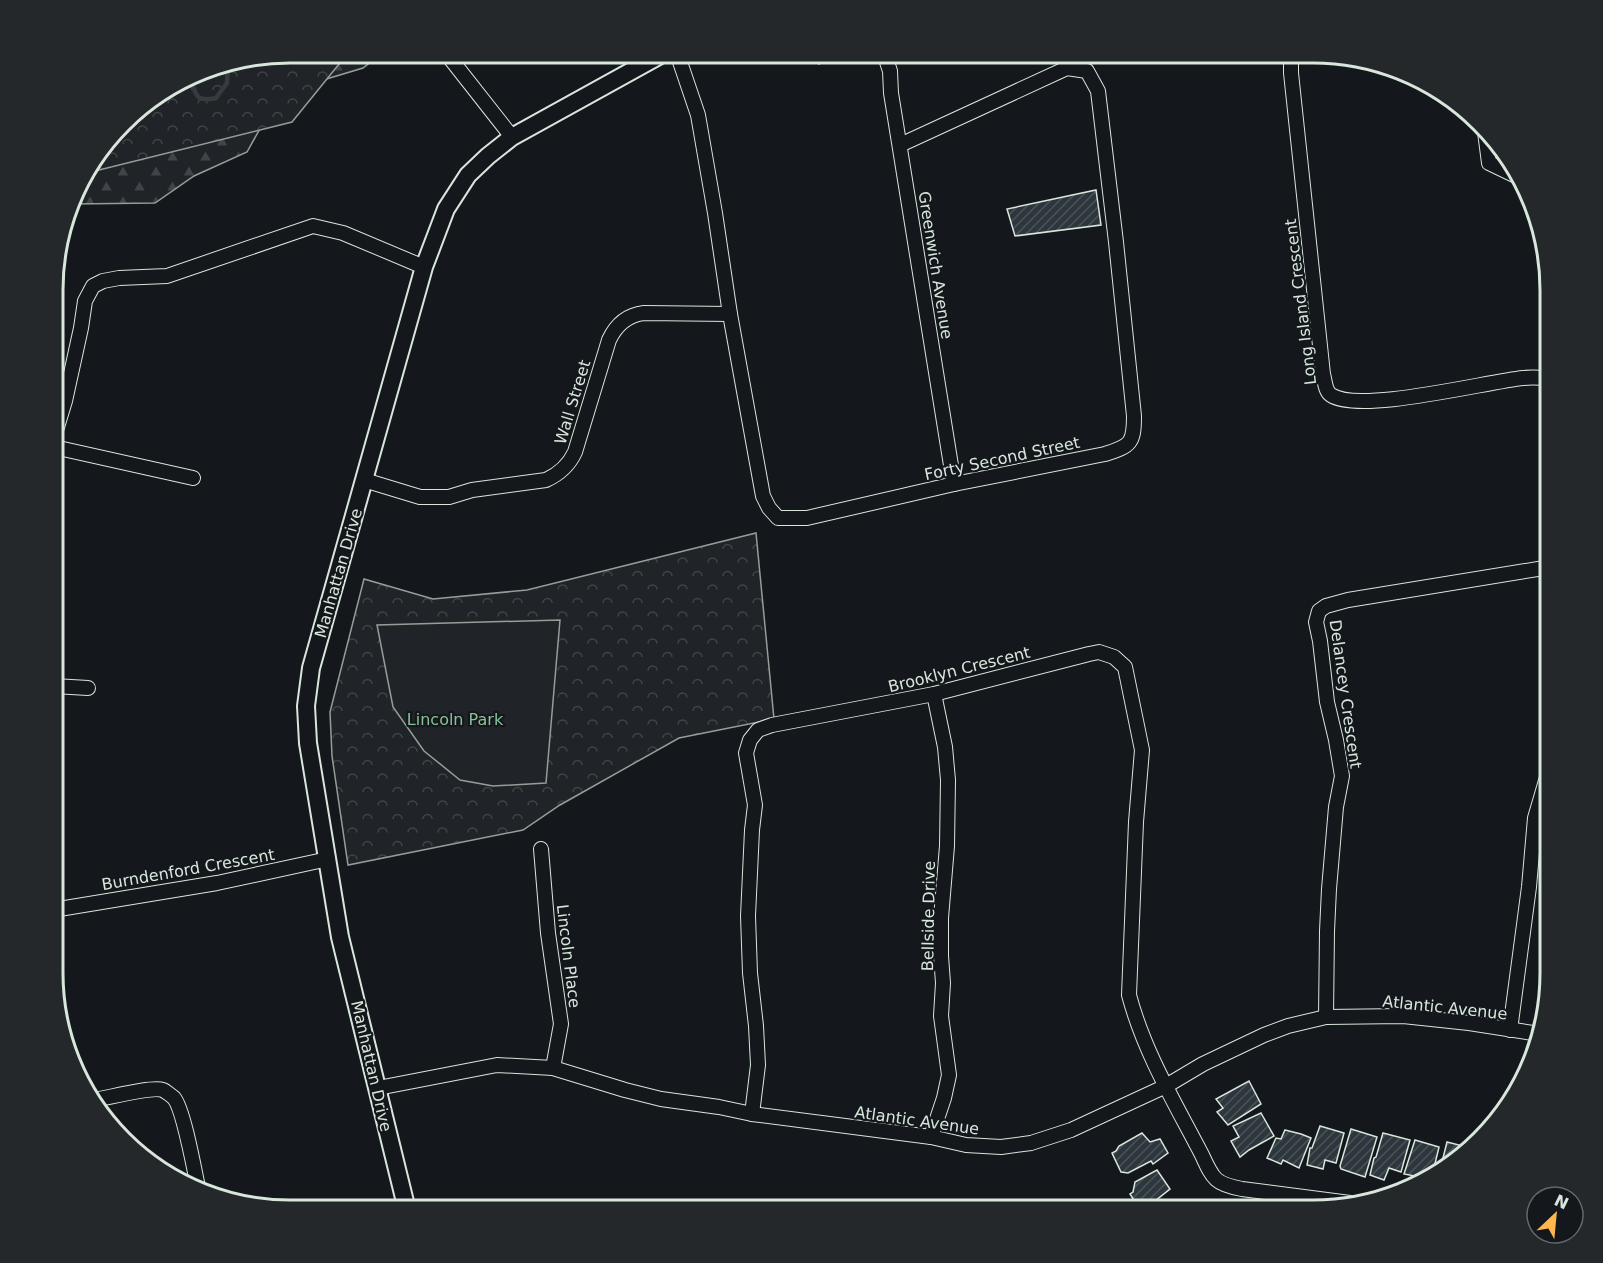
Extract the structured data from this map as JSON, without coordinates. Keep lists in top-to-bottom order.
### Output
{
  "streets": {
    "street": [
      "Greenwich Avenue",
      "Long Island Crescent",
      "Wall Street",
      "Forty Second Street",
      "Manhattan Drive",
      "Brooklyn Crescent",
      "Delancey Crescent",
      "Burndenford Crescent",
      "Bellside Drive",
      "Lincoln Place",
      "Atlantic Avenue"
    ]
  },
  "crossings": [
    ["Greenwich Avenue", "Forty Second Street"],
    ["Wall Street", "Forty Second Street"],
    ["Wall Street", "Manhattan Drive"],
    ["Manhattan Drive", "Burndenford Crescent"],
    ["Manhattan Drive", "Atlantic Avenue"],
    ["Brooklyn Crescent", "Bellside Drive"],
    ["Brooklyn Crescent", "Atlantic Avenue"],
    ["Delancey Crescent", "Atlantic Avenue"],
    ["Bellside Drive", "Atlantic Avenue"],
    ["Lincoln Place", "Atlantic Avenue"]
  ],
  "parks": ["Lincoln Park"],
  "north": "top right"
}
